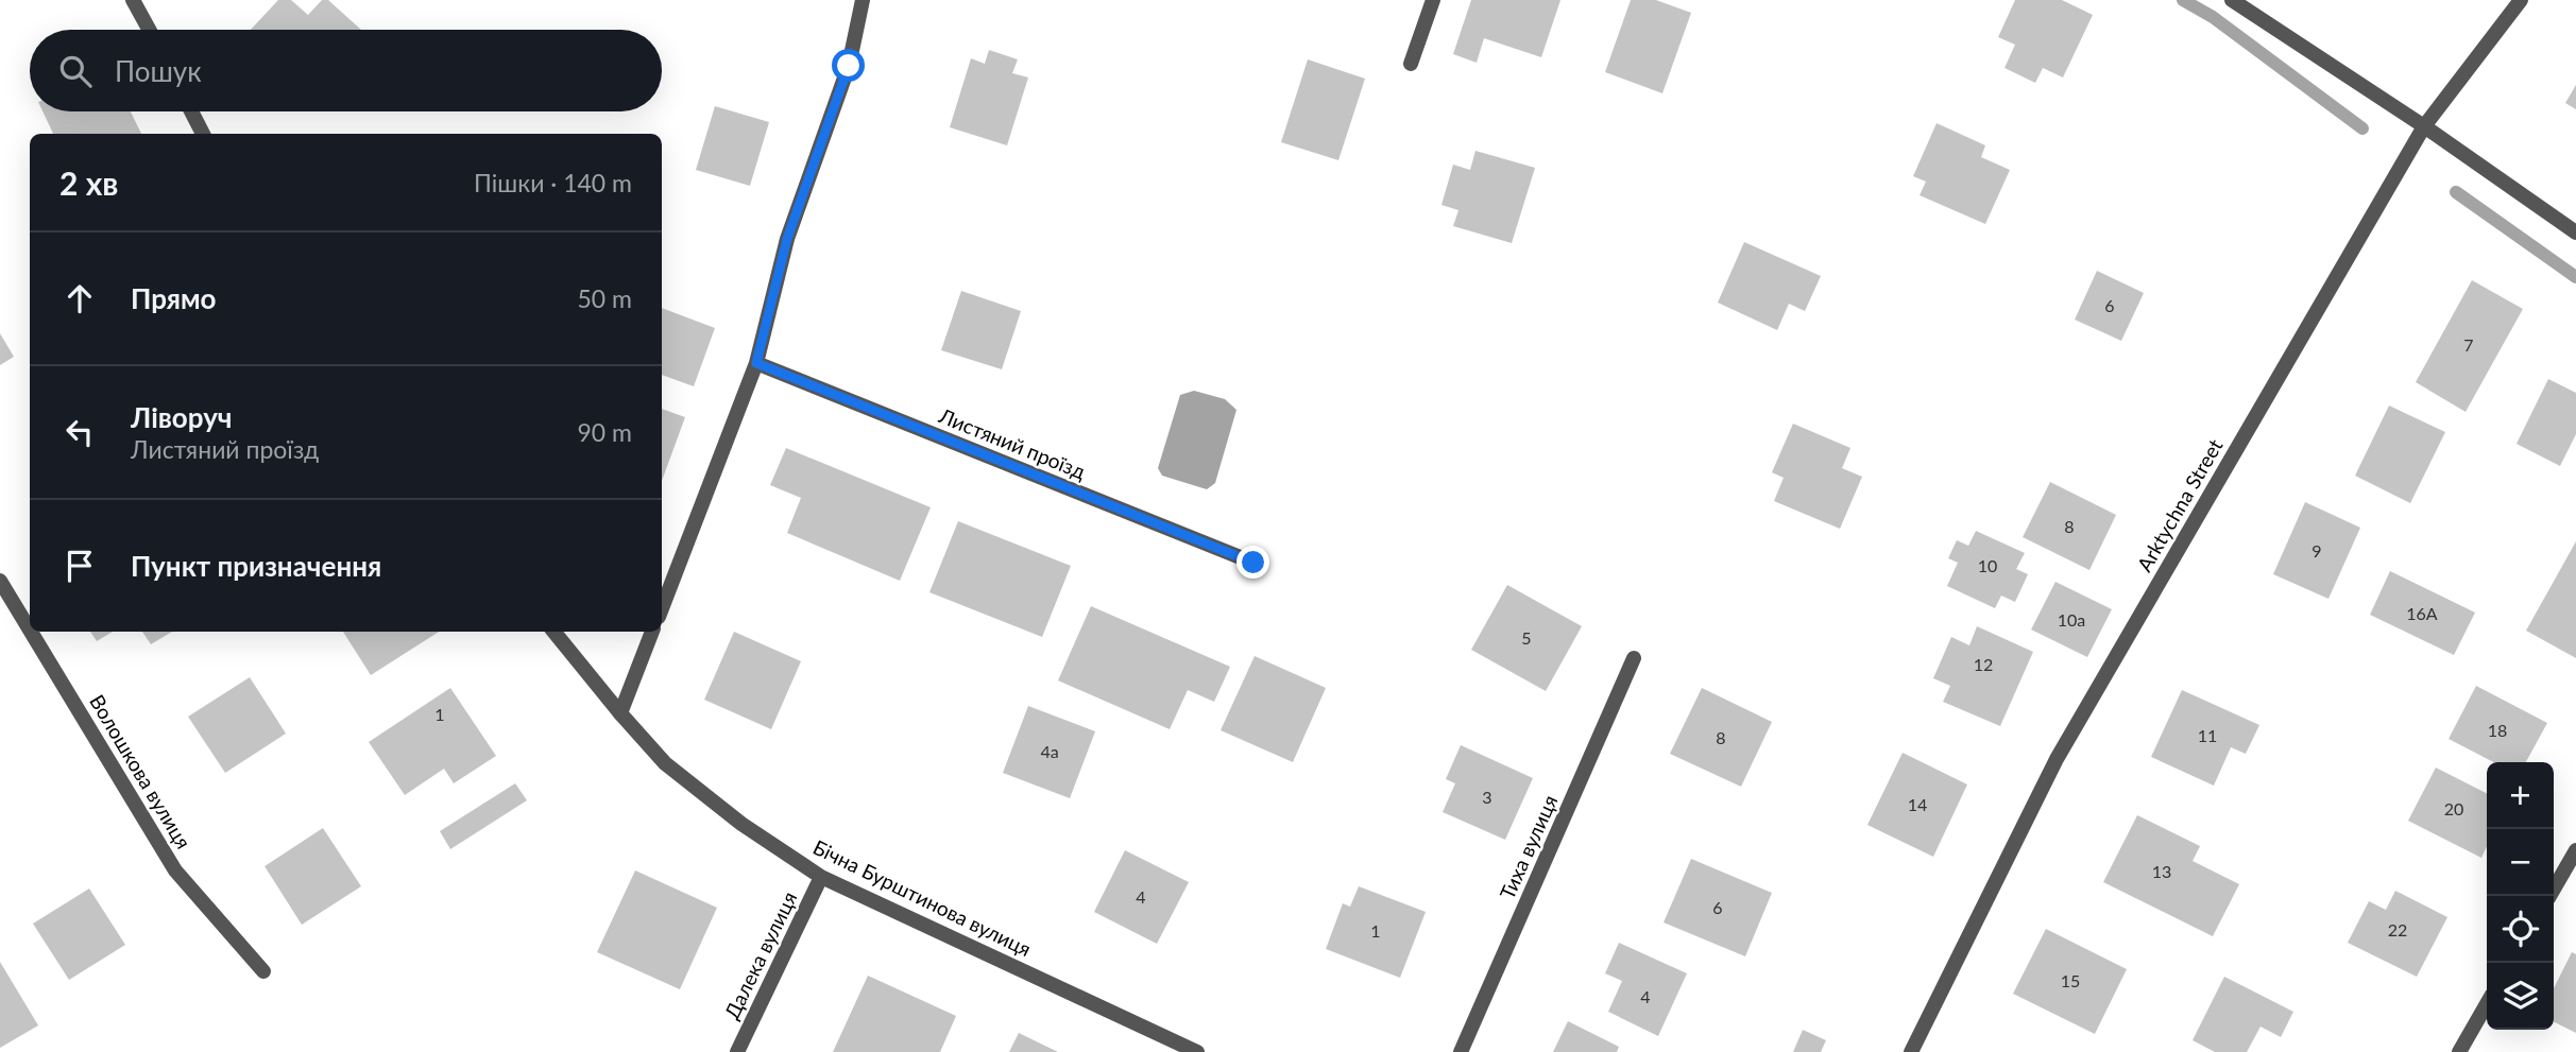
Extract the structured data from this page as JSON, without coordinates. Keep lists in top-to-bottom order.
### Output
{
  "streets": {
    "street": [
      "Листяний проїзд",
      "Arktychna Street",
      "Волошкова вулиця",
      "Тиха вулиця",
      "Бічна Бурштинова вулиця",
      "Далека вулиця"
    ]
  },
  "crossings": [
    ["Бічна Бурштинова вулиця", "Далека вулиця"]
  ],
  "house_numbers": [
    "6",
    "7",
    "8",
    "9",
    "10",
    "16А",
    "10а",
    "5",
    "12",
    "1",
    "18",
    "11",
    "8",
    "4а",
    "3",
    "14",
    "20",
    "13",
    "4",
    "6",
    "22",
    "1",
    "15",
    "4"
  ],
  "page": {
    "search": "Пошук",
    "heading": ["2 хв", "Пішки · 140 m"],
    "list": [
      ["Прямо", "50 m"],
      ["Ліворуч", "Листяний проїзд", "90 m"],
      "Пункт призначення"
    ],
    "map_buttons": ["+", "−"]
  }
}
